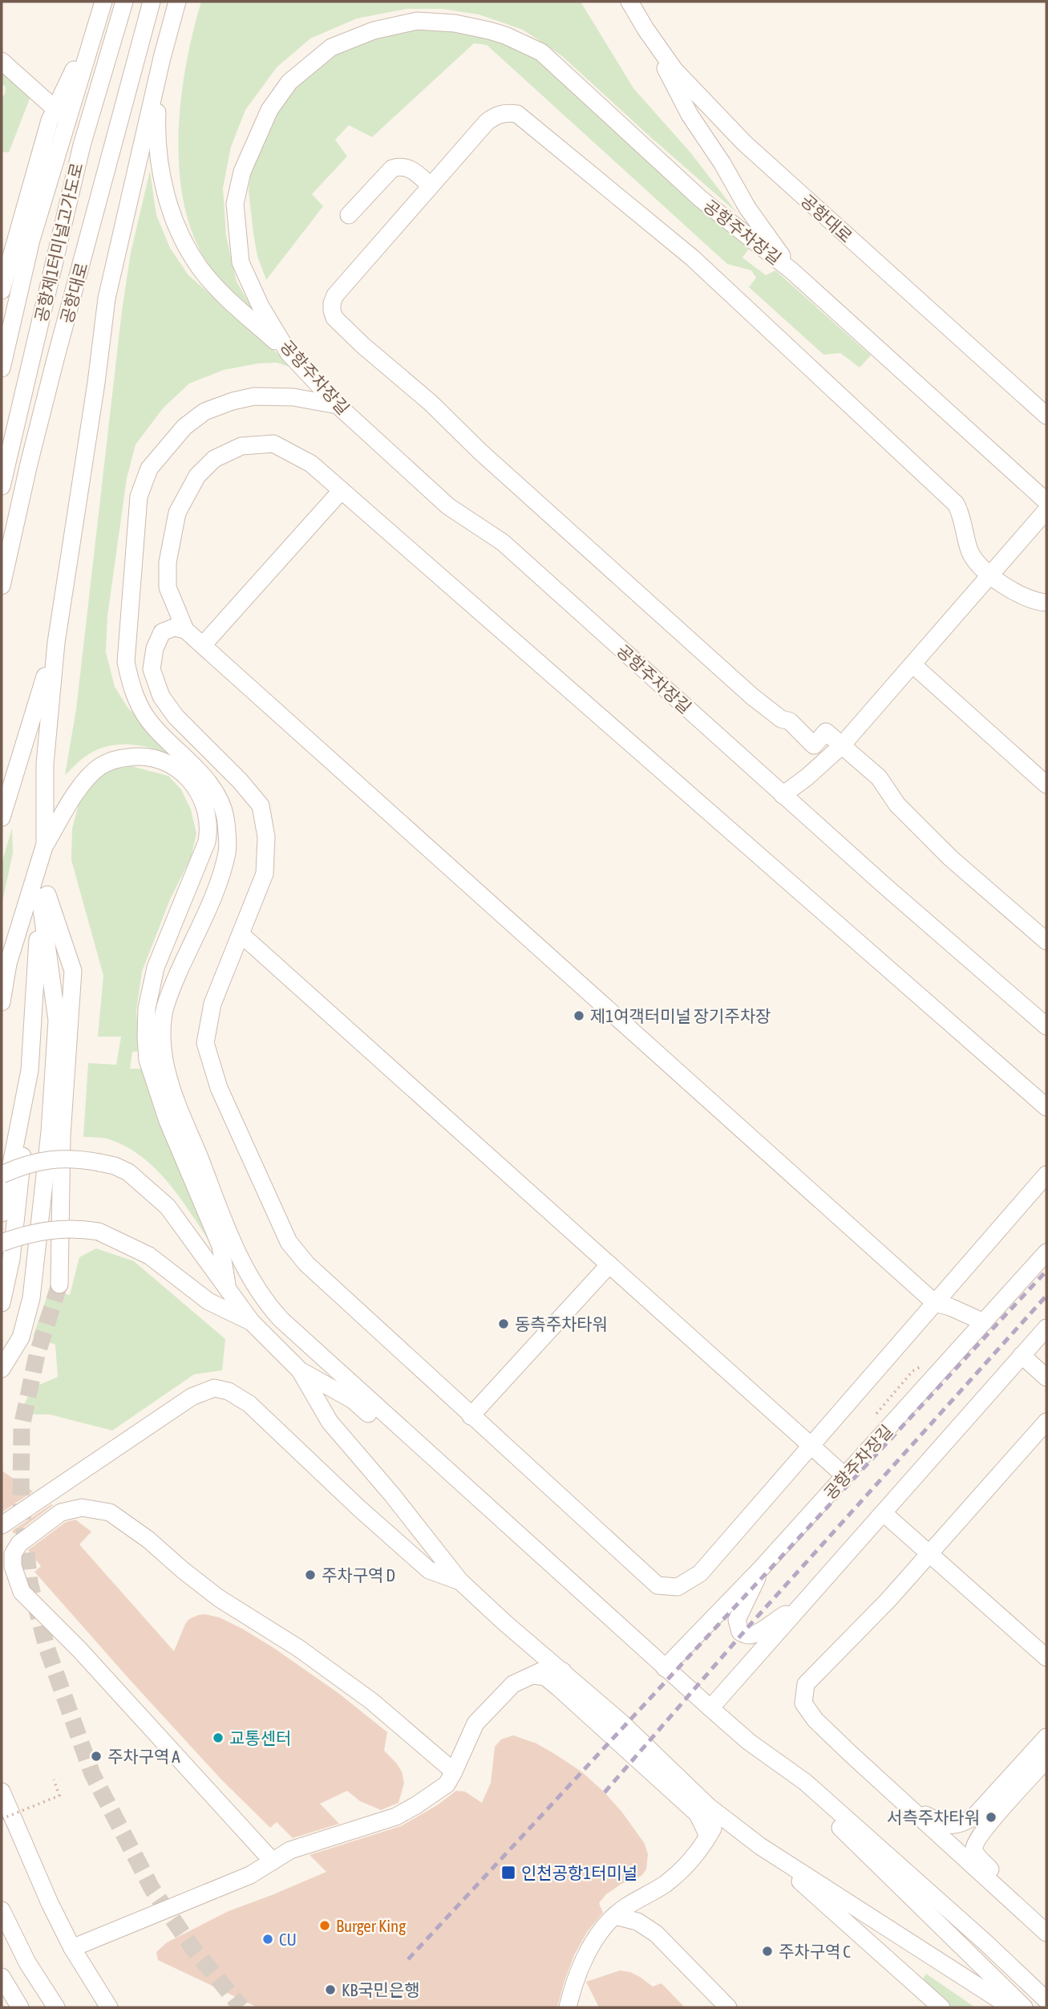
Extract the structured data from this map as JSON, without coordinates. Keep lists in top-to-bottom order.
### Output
{
  "streets": {
    "street": ["공항대로", "공항주차장길", "공항제1터미널고가도로"]
  },
  "places": {
    "other": [
      "제1여객터미널 장기주차장",
      "동측주차타워",
      "주차구역 D",
      "교통센터",
      "주차구역 A",
      "서측주차타워",
      "Burger King",
      "CU",
      "주차구역 C",
      "KB국민은행"
    ],
    "transit": ["인천공항1터미널"]
  }
}
